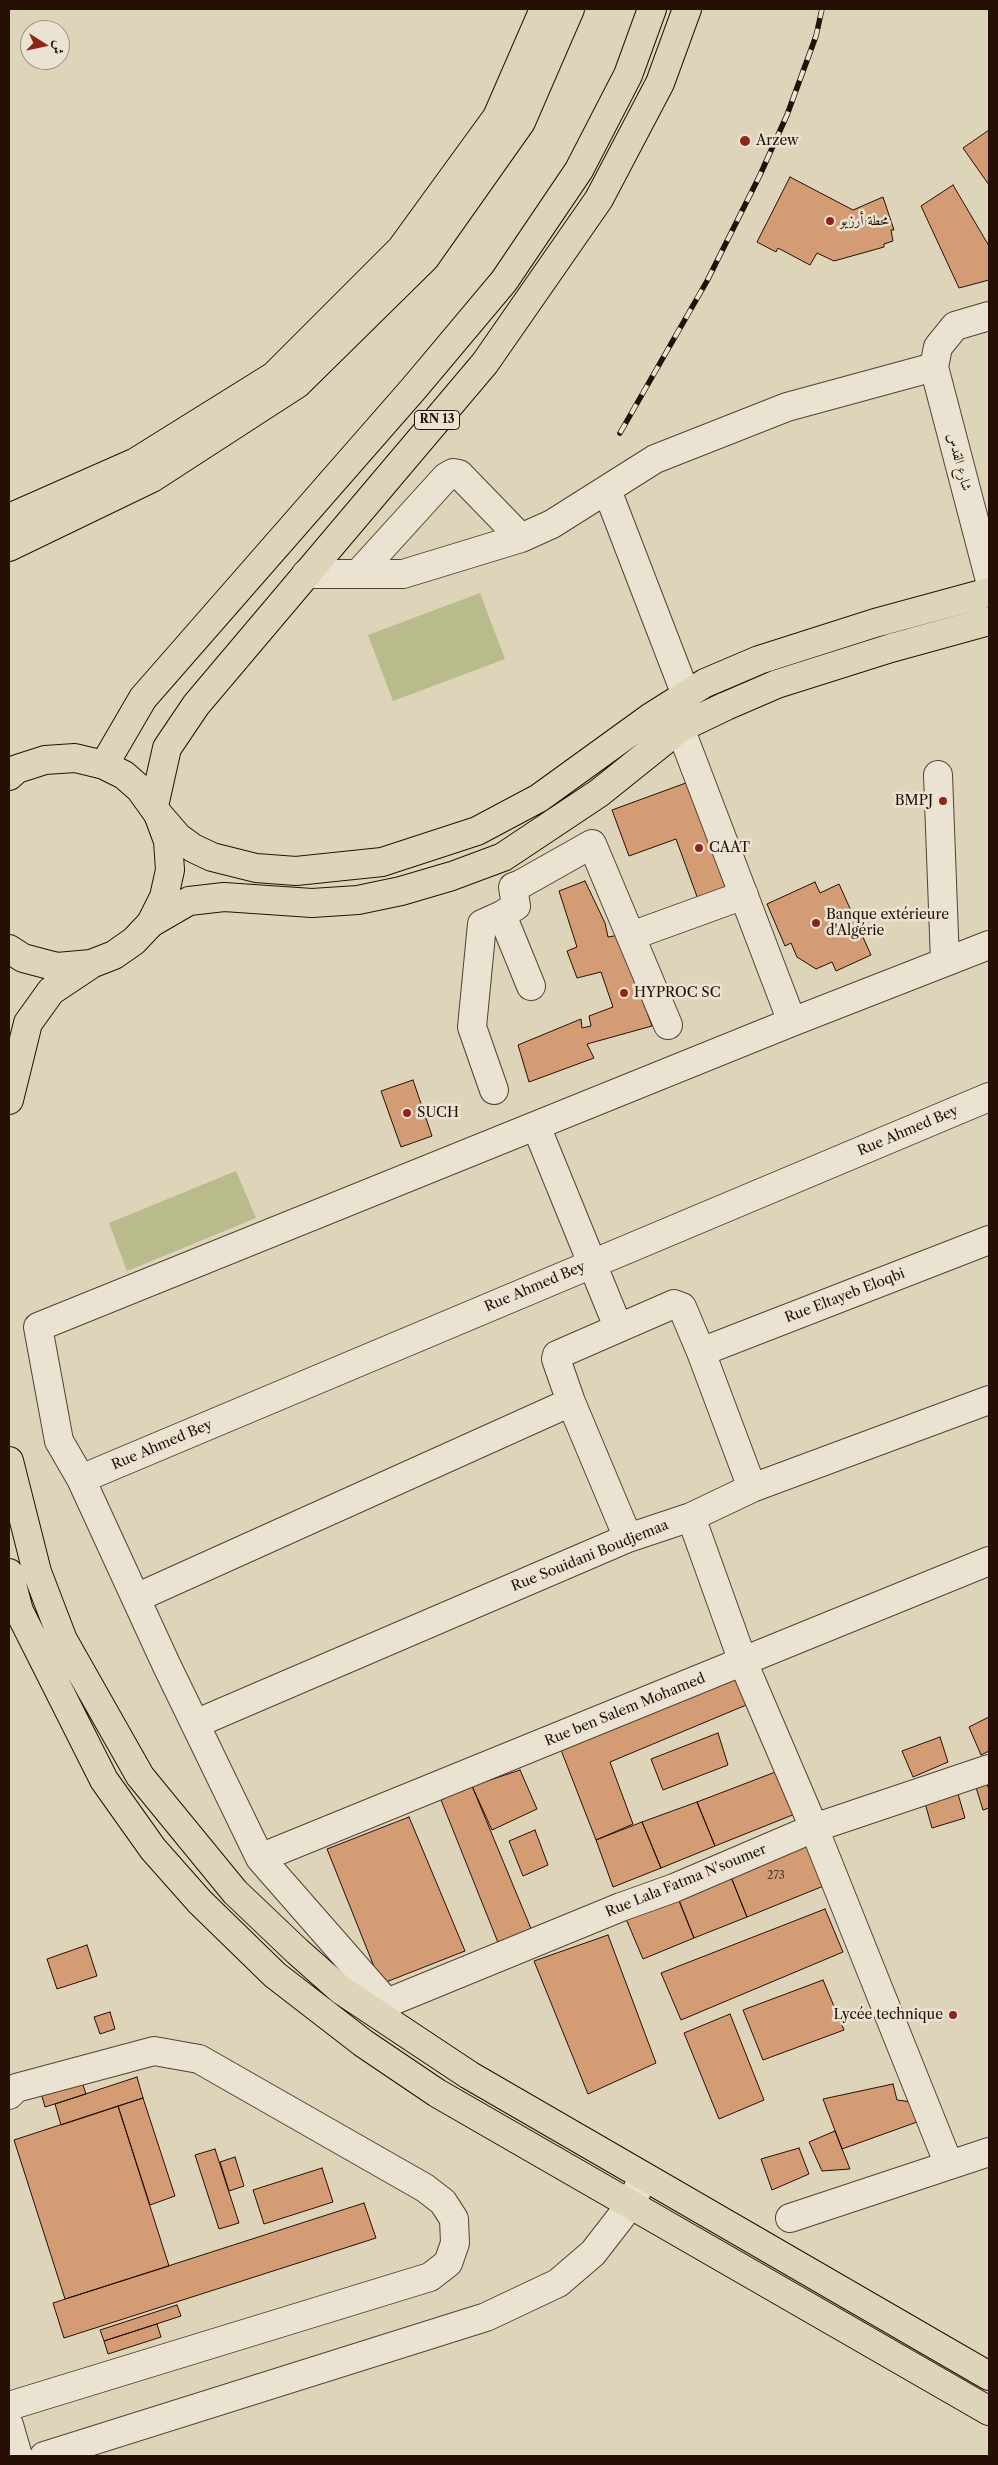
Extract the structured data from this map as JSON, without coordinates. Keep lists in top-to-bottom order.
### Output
{
  "streets": {
    "main road": ["RN 13"],
    "street": [
      "شارع القدس",
      "Rue Ahmed Bey",
      "Rue Eltayeb Eloqbi",
      "Rue Souidani Boudjemaa",
      "Rue ben Salem Mohamed",
      "Rue Lala Fatma N'soumer"
    ]
  },
  "crossings": [
    ["Rue ben Salem Mohamed", "Rue Lala Fatma N'soumer"]
  ],
  "places": [
    "Arzew",
    "محطة أرزيو",
    "BMPJ",
    "CAAT",
    "Banque extérieure d'Algérie",
    "HYPROC SC",
    "SUCH",
    "Lycée technique"
  ],
  "house_numbers": ["273"],
  "north": "right"
}
